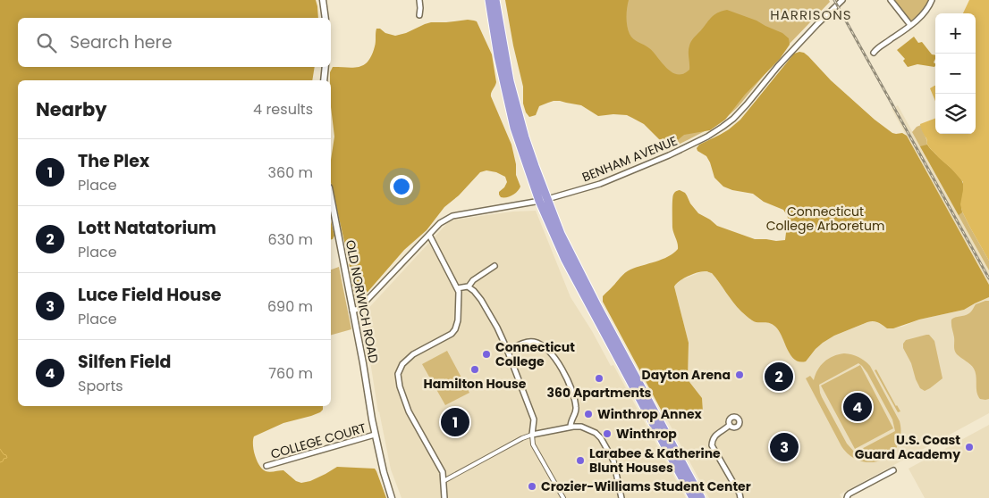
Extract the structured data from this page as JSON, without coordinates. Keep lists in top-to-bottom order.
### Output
{
  "streets": {
    "street": ["BENHAM AVENUE", "OLD NORWICH ROAD", "COLLEGE COURT"]
  },
  "crossings": [
    ["BENHAM AVENUE", "OLD NORWICH ROAD"],
    ["OLD NORWICH ROAD", "COLLEGE COURT"]
  ],
  "districts": ["HARRISONS"],
  "parks": ["Connecticut College Arboretum"],
  "places": [
    "Connecticut College",
    "Hamilton House",
    "Dayton Arena",
    "360 Apartments",
    "Winthrop Annex",
    "Winthrop",
    "U.S. Coast Guard Academy",
    "Larabee & Katherine Blunt Houses",
    "Crozier-Williams Student Center"
  ],
  "page": {
    "map_buttons": ["+", "−"],
    "search": "Search here",
    "heading": ["Nearby", "4 results"],
    "list": [
      {
        "mark": "1",
        "name": "The Plex",
        "note": "Place",
        "value": "360 m"
      },
      {
        "mark": "2",
        "name": "Lott Natatorium",
        "note": "Place",
        "value": "630 m"
      },
      {
        "mark": "3",
        "name": "Luce Field House",
        "note": "Place",
        "value": "690 m"
      },
      {
        "mark": "4",
        "name": "Silfen Field",
        "note": "Sports",
        "value": "760 m"
      }
    ],
    "pins": [
      "2",
      "4",
      "1",
      "3"
    ]
  }
}
